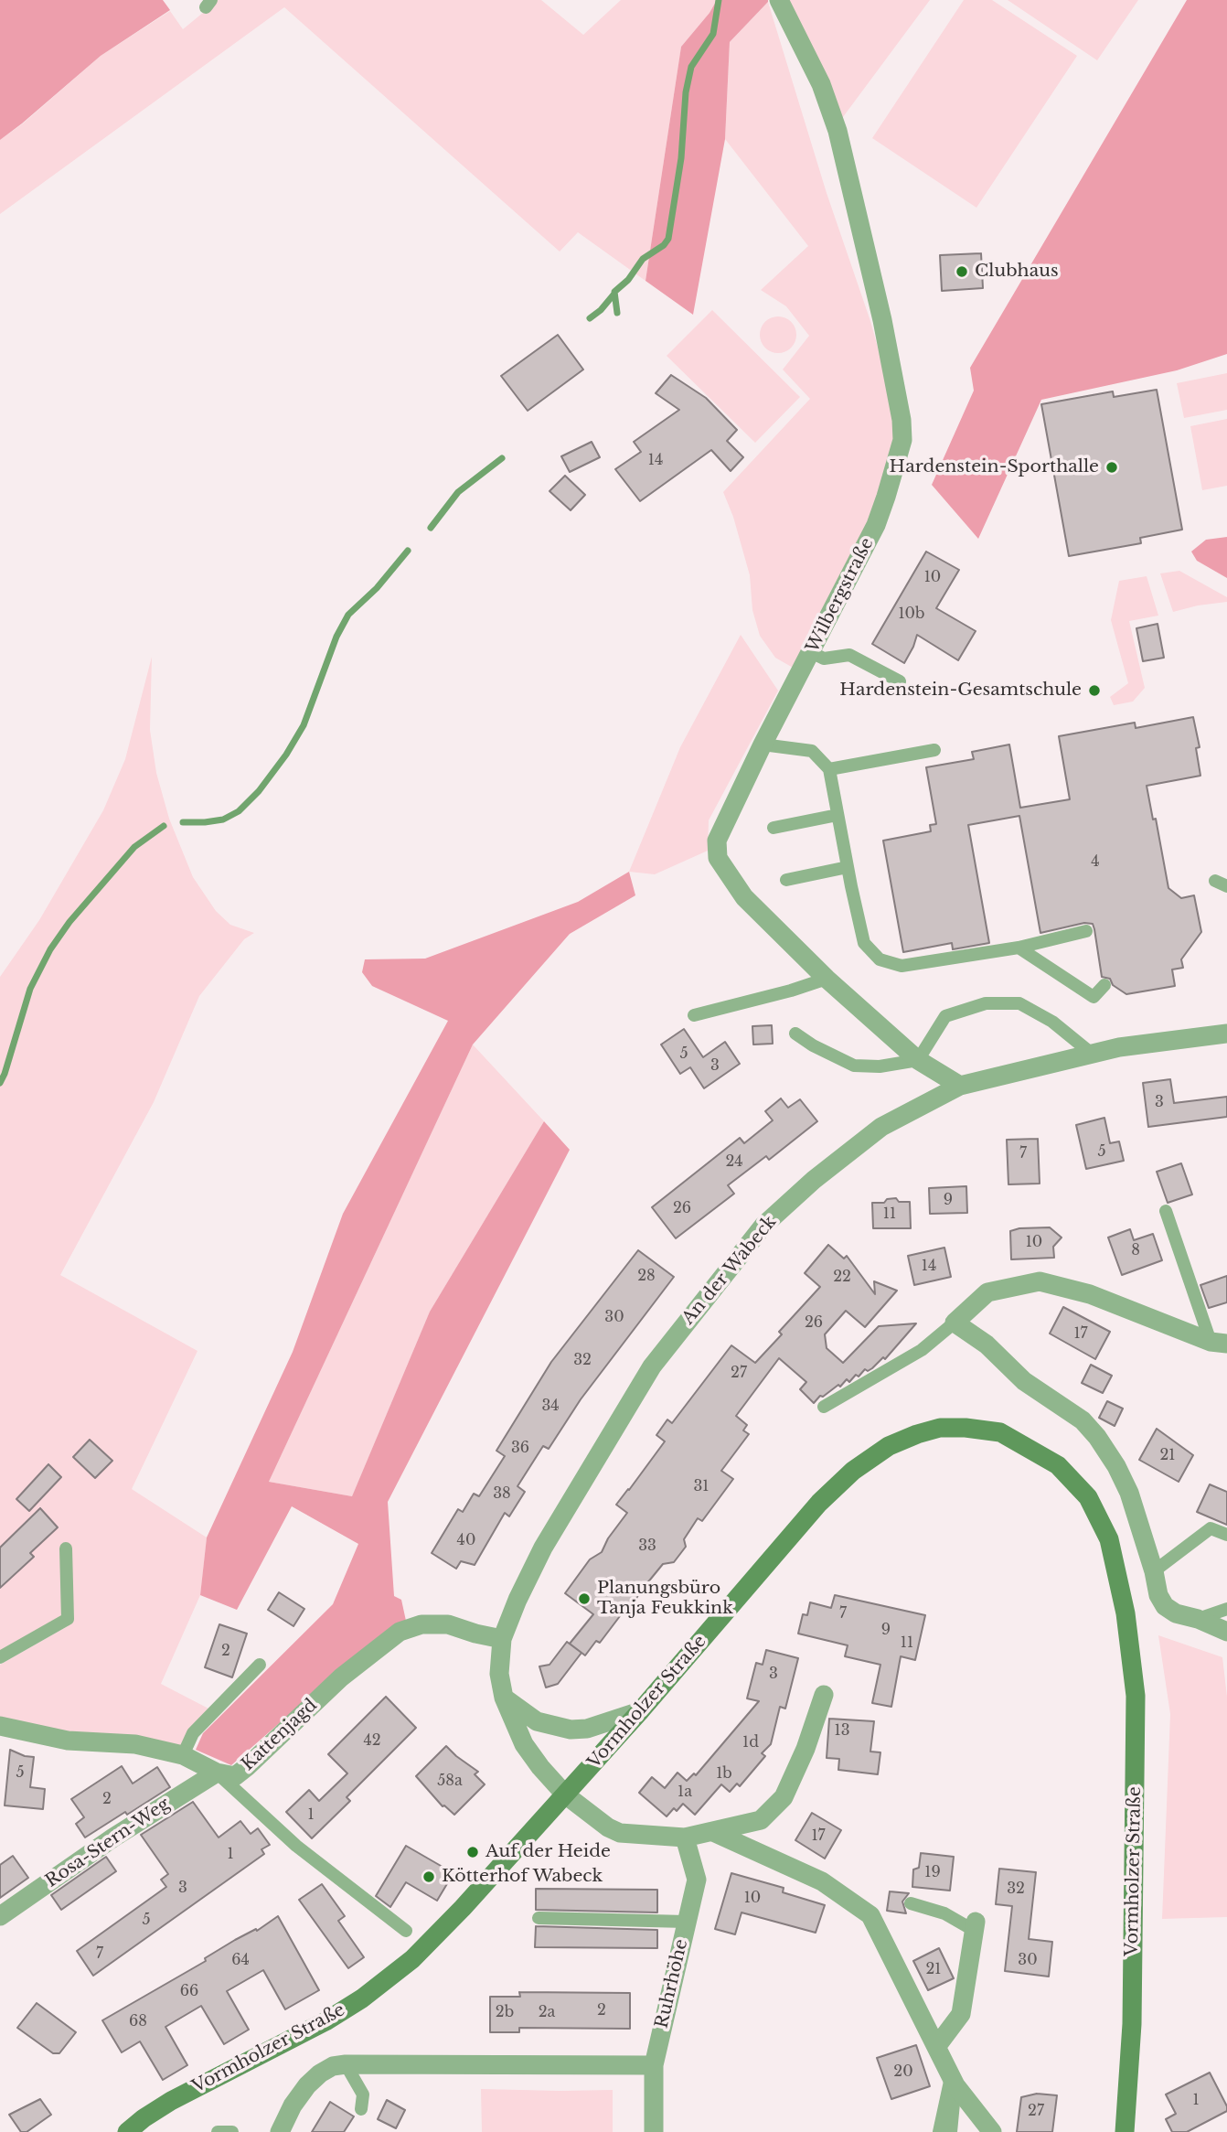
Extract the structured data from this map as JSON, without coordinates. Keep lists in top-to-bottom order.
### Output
{
  "streets": {
    "main road": ["Vormholzer Straße"],
    "street": [
      "Wilbergstraße",
      "An der Wabeck",
      "Kattenjagd",
      "Rosa-Stern-Weg",
      "Ruhrhöhe"
    ]
  },
  "crossings": [
    ["Wilbergstraße", "An der Wabeck"],
    ["An der Wabeck", "Vormholzer Straße"],
    ["An der Wabeck", "Kattenjagd"],
    ["An der Wabeck", "Ruhrhöhe"],
    ["Kattenjagd", "Rosa-Stern-Weg"]
  ],
  "places": [
    "Clubhaus",
    "Hardenstein-Sporthalle",
    "Hardenstein-Gesamtschule",
    "Planungsbüro Tanja Feukkink",
    "Auf der Heide",
    "Kötterhof Wabeck"
  ],
  "house_numbers": [
    "14",
    "10",
    "10b",
    "4",
    "5",
    "3",
    "3",
    "5",
    "7",
    "24",
    "9",
    "26",
    "11",
    "10",
    "8",
    "14",
    "28",
    "22",
    "30",
    "26",
    "17",
    "32",
    "27",
    "34",
    "36",
    "21",
    "31",
    "38",
    "40",
    "33",
    "7",
    "9",
    "11",
    "2",
    "3",
    "13",
    "42",
    "1d",
    "5",
    "1b",
    "58a",
    "1a",
    "2",
    "1",
    "17",
    "1",
    "19",
    "3",
    "32",
    "10",
    "5",
    "7",
    "64",
    "30",
    "21",
    "66",
    "2",
    "2b",
    "2a",
    "68",
    "20",
    "1",
    "27"
  ]
}
